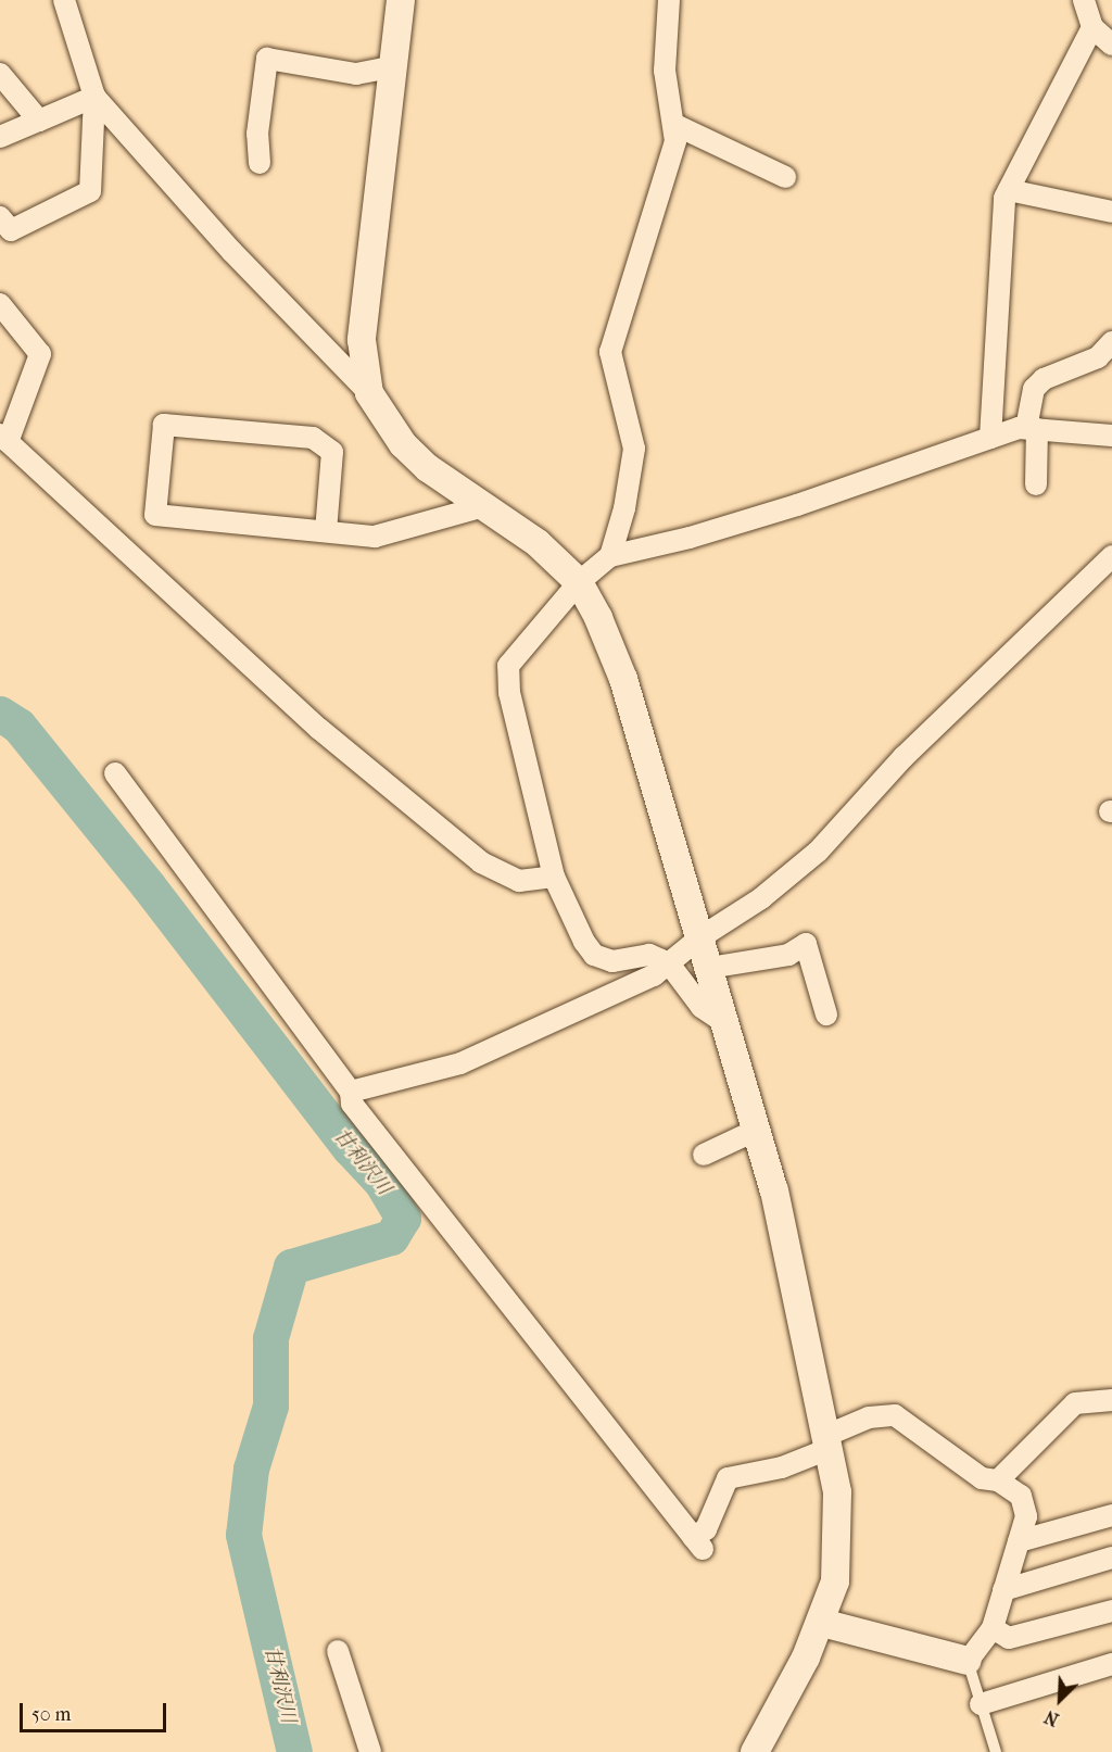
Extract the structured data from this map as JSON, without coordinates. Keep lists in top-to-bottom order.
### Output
{
  "water": ["甘利沢川"],
  "scale_bar": "50 m",
  "north": "bottom left"
}
